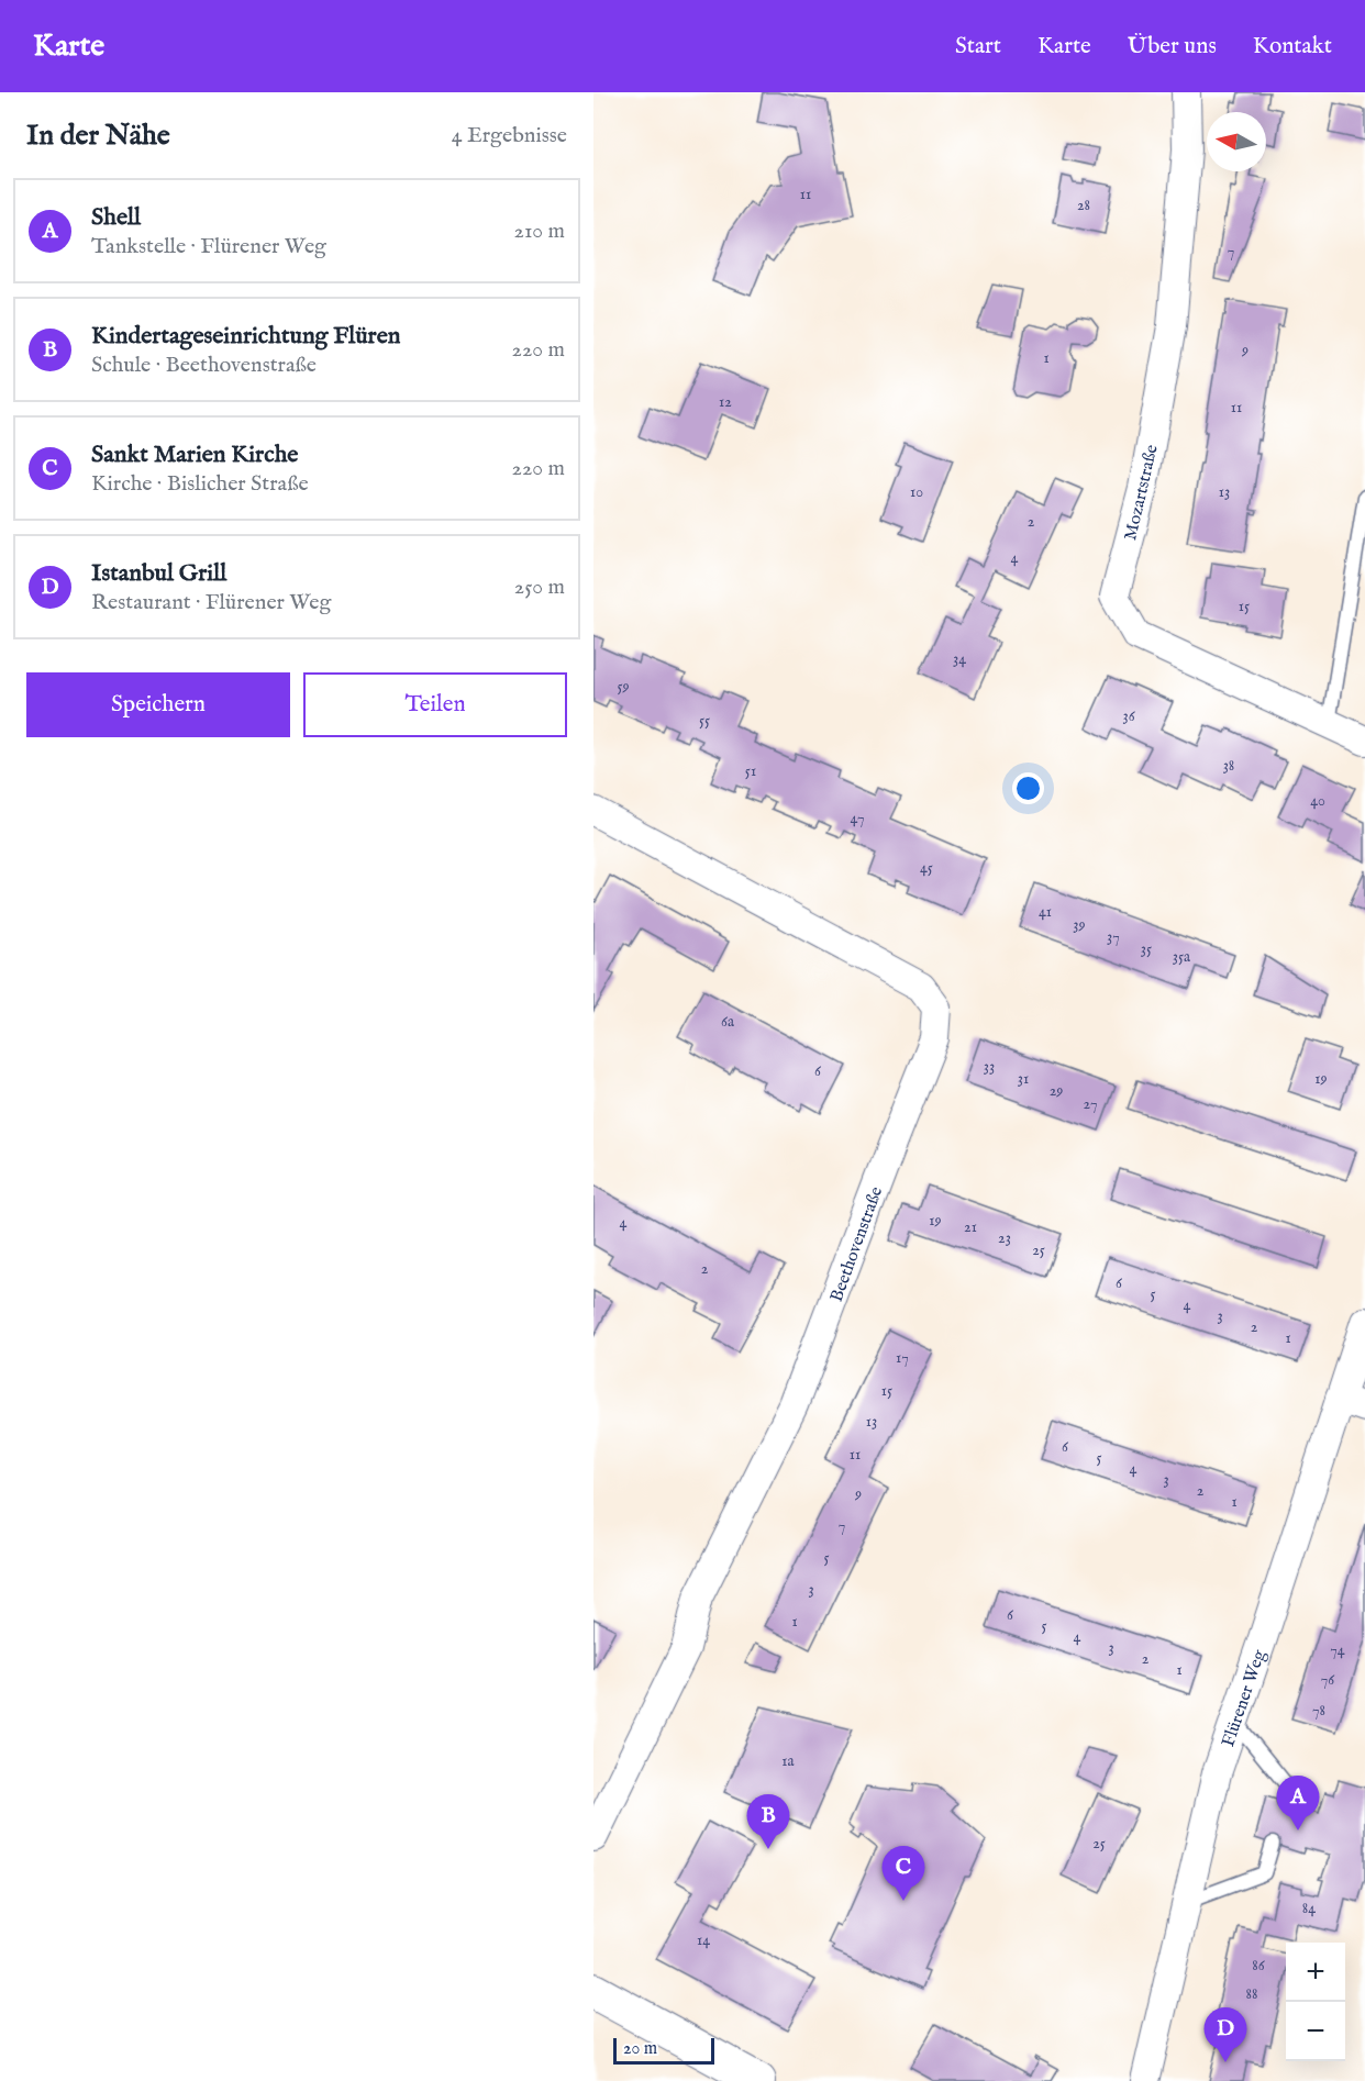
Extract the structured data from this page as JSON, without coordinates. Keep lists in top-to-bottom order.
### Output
{
  "streets": {
    "street": ["Mozartstraße", "Beethovenstraße", "Flürener Weg"]
  },
  "house_numbers": [
    "11",
    "28",
    "7",
    "9",
    "1",
    "12",
    "11",
    "10",
    "13",
    "2",
    "4",
    "15",
    "34",
    "59",
    "36",
    "55",
    "38",
    "51",
    "40",
    "47",
    "45",
    "41",
    "39",
    "37",
    "35",
    "35a",
    "6a",
    "33",
    "6",
    "31",
    "19",
    "29",
    "27",
    "19",
    "4",
    "21",
    "23",
    "25",
    "2",
    "6",
    "5",
    "4",
    "3",
    "2",
    "1",
    "17",
    "15",
    "13",
    "6",
    "11",
    "5",
    "4",
    "3",
    "2",
    "9",
    "1",
    "7",
    "5",
    "3",
    "6",
    "1",
    "5",
    "4",
    "3",
    "74",
    "2",
    "1",
    "76",
    "78",
    "1a",
    "25",
    "84",
    "14",
    "86",
    "88"
  ],
  "scale_bar": "20 m",
  "north": "left",
  "page": {
    "header": "Karte",
    "nav": [
      "Start",
      "Karte",
      "Über uns",
      "Kontakt"
    ],
    "heading": ["In der Nähe", "4 Ergebnisse"],
    "list": [
      {
        "mark": "A",
        "name": "Shell",
        "note": "Tankstelle · Flürener Weg",
        "value": "210 m"
      },
      {
        "mark": "B",
        "name": "Kindertageseinrichtung Flüren",
        "note": "Schule · Beethovenstraße",
        "value": "220 m"
      },
      {
        "mark": "C",
        "name": "Sankt Marien Kirche",
        "note": "Kirche · Bislicher Straße",
        "value": "220 m"
      },
      {
        "mark": "D",
        "name": "Istanbul Grill",
        "note": "Restaurant · Flürener Weg",
        "value": "250 m"
      }
    ],
    "buttons": ["Speichern", "Teilen"],
    "pins": [
      "A",
      "B",
      "C",
      "D"
    ],
    "map_buttons": ["+", "−"],
    "scale": "20 m"
  }
}
